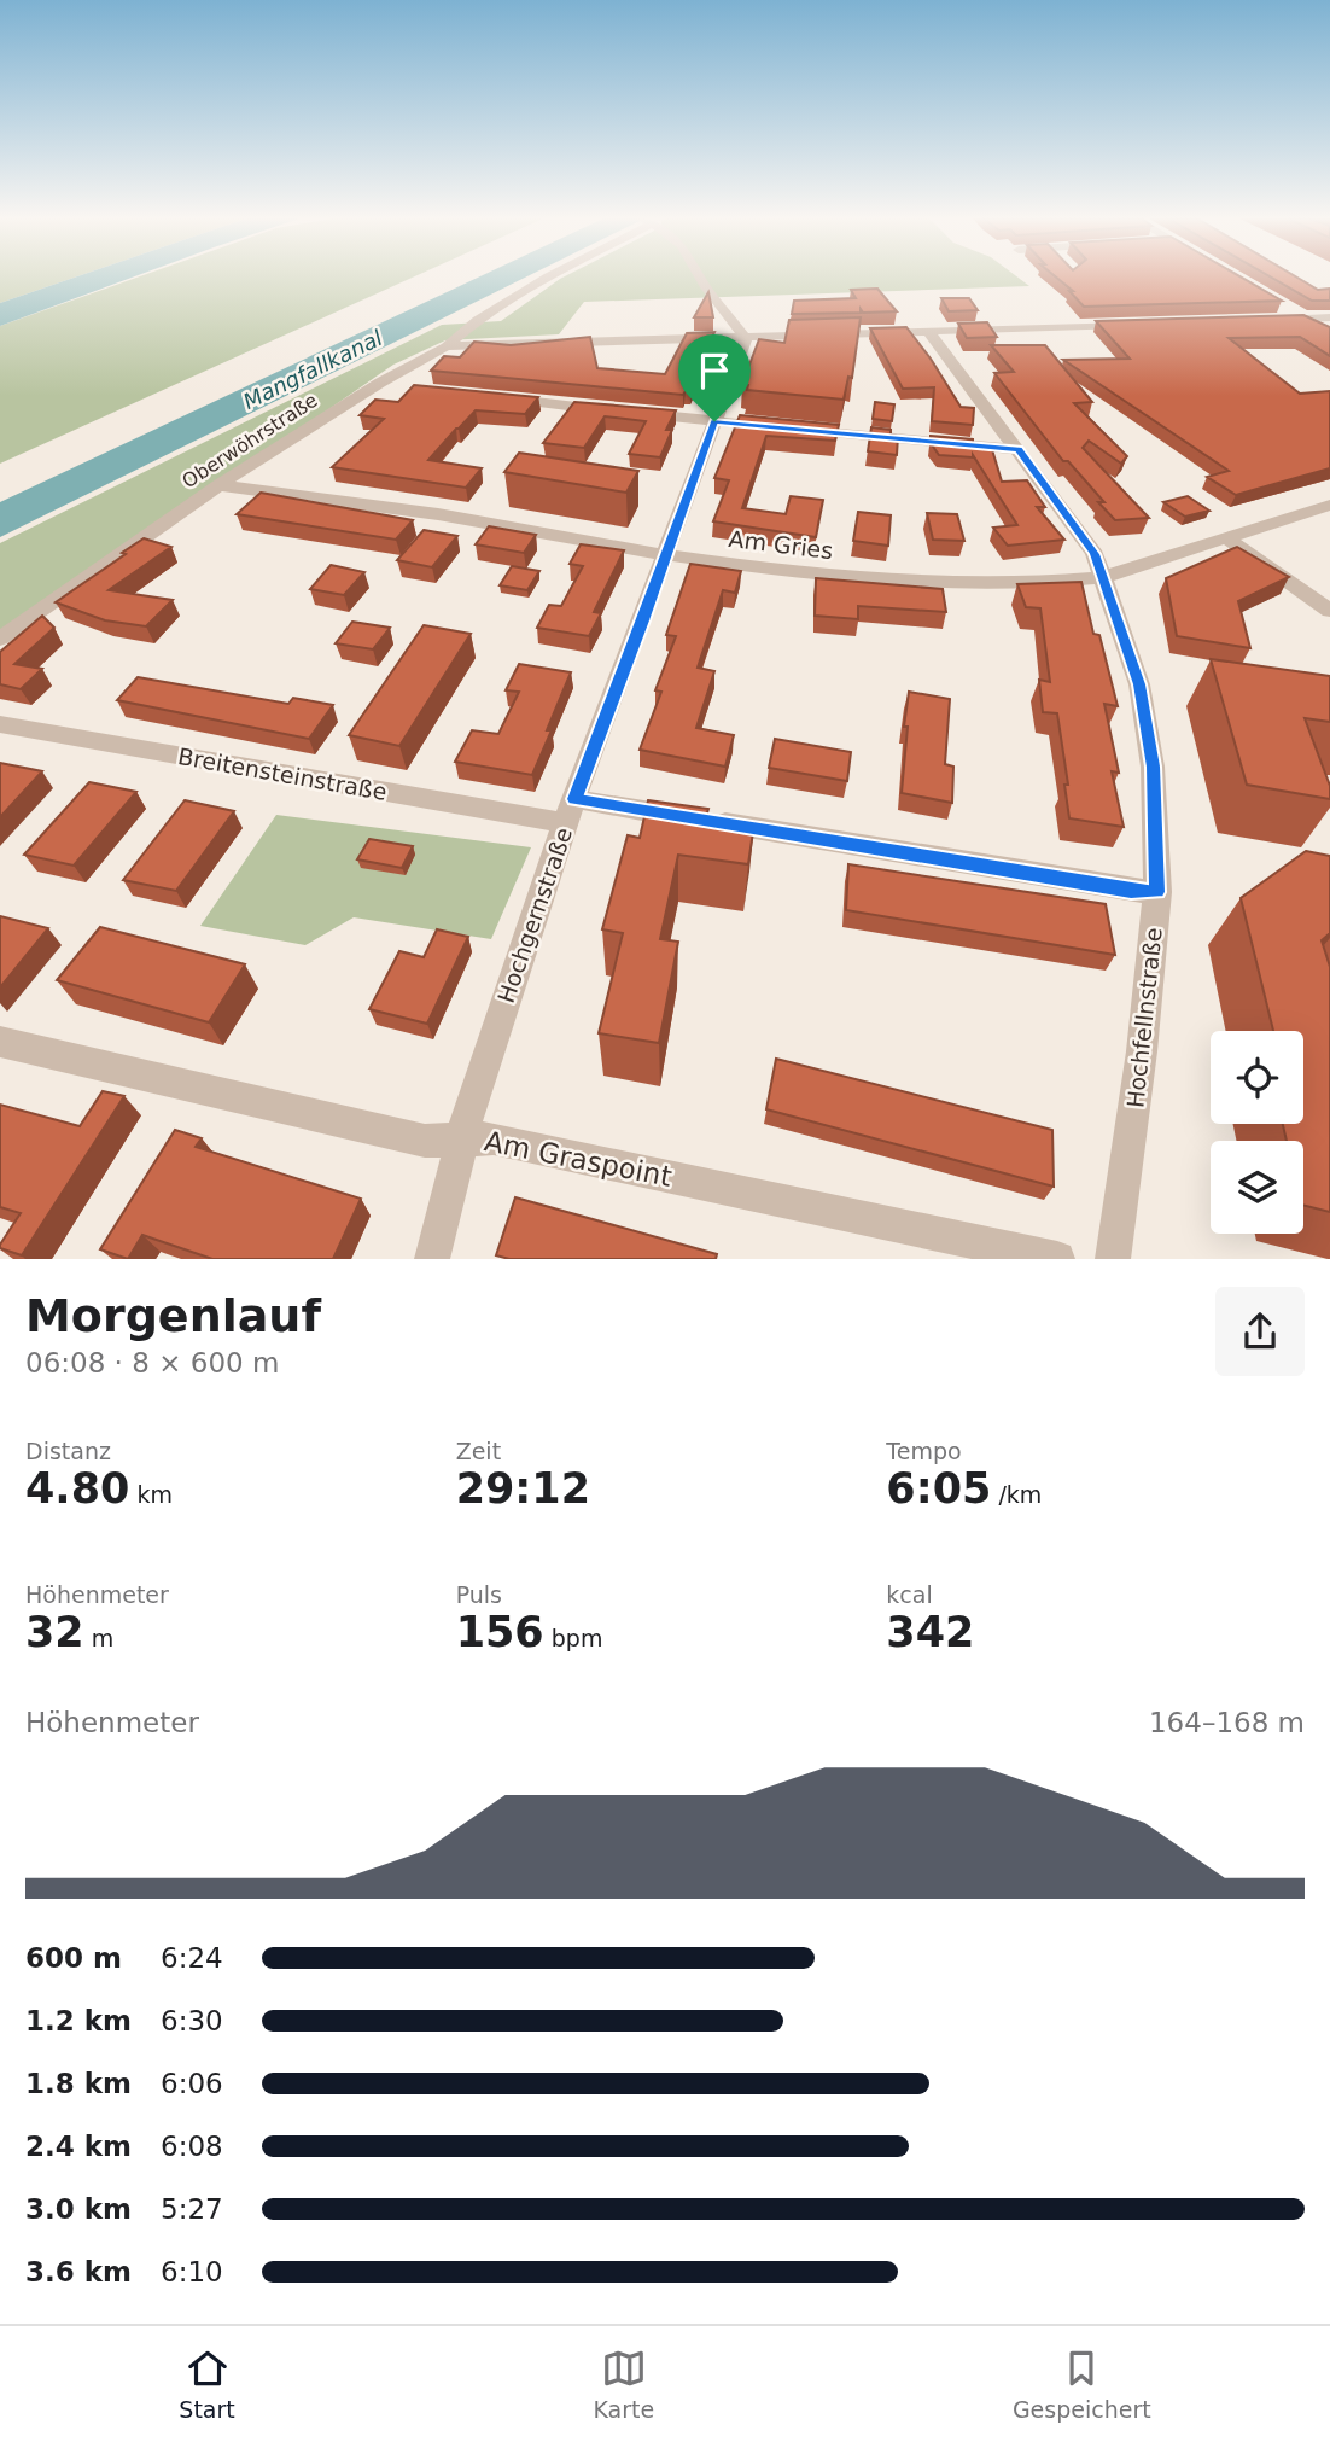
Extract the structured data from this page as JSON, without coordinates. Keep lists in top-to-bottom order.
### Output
{
  "streets": {
    "street": [
      "Oberwöhrstraße",
      "Am Gries",
      "Breitensteinstraße",
      "Hochgernstraße",
      "Hochfellnstraße",
      "Am Graspoint"
    ]
  },
  "crossings": [
    ["Oberwöhrstraße", "Am Gries"],
    ["Am Gries", "Hochgernstraße"],
    ["Am Gries", "Hochfellnstraße"],
    ["Breitensteinstraße", "Hochgernstraße"],
    ["Breitensteinstraße", "Hochfellnstraße"],
    ["Hochgernstraße", "Am Graspoint"]
  ],
  "water": ["Mangfallkanal"],
  "page": {
    "heading": ["Morgenlauf", "06:08 · 8 × 600 m"],
    "stats": [
      ["Distanz", "4.80 km"],
      ["Zeit", "29:12"],
      ["Tempo", "6:05 /km"],
      ["Höhenmeter", "32 m"],
      ["Puls", "156 bpm"],
      ["kcal", "342"]
    ],
    "chart": ["Höhenmeter", "164–168 m"],
    "list": [
      {
        "name": "600 m",
        "note": "6:24"
      },
      {
        "name": "1.2 km",
        "note": "6:30"
      },
      {
        "name": "1.8 km",
        "note": "6:06"
      },
      {
        "name": "2.4 km",
        "note": "6:08"
      },
      {
        "name": "3.0 km",
        "note": "5:27"
      },
      {
        "name": "3.6 km",
        "note": "6:10"
      }
    ],
    "tabs": ["Start", "Karte", "Gespeichert"]
  }
}
